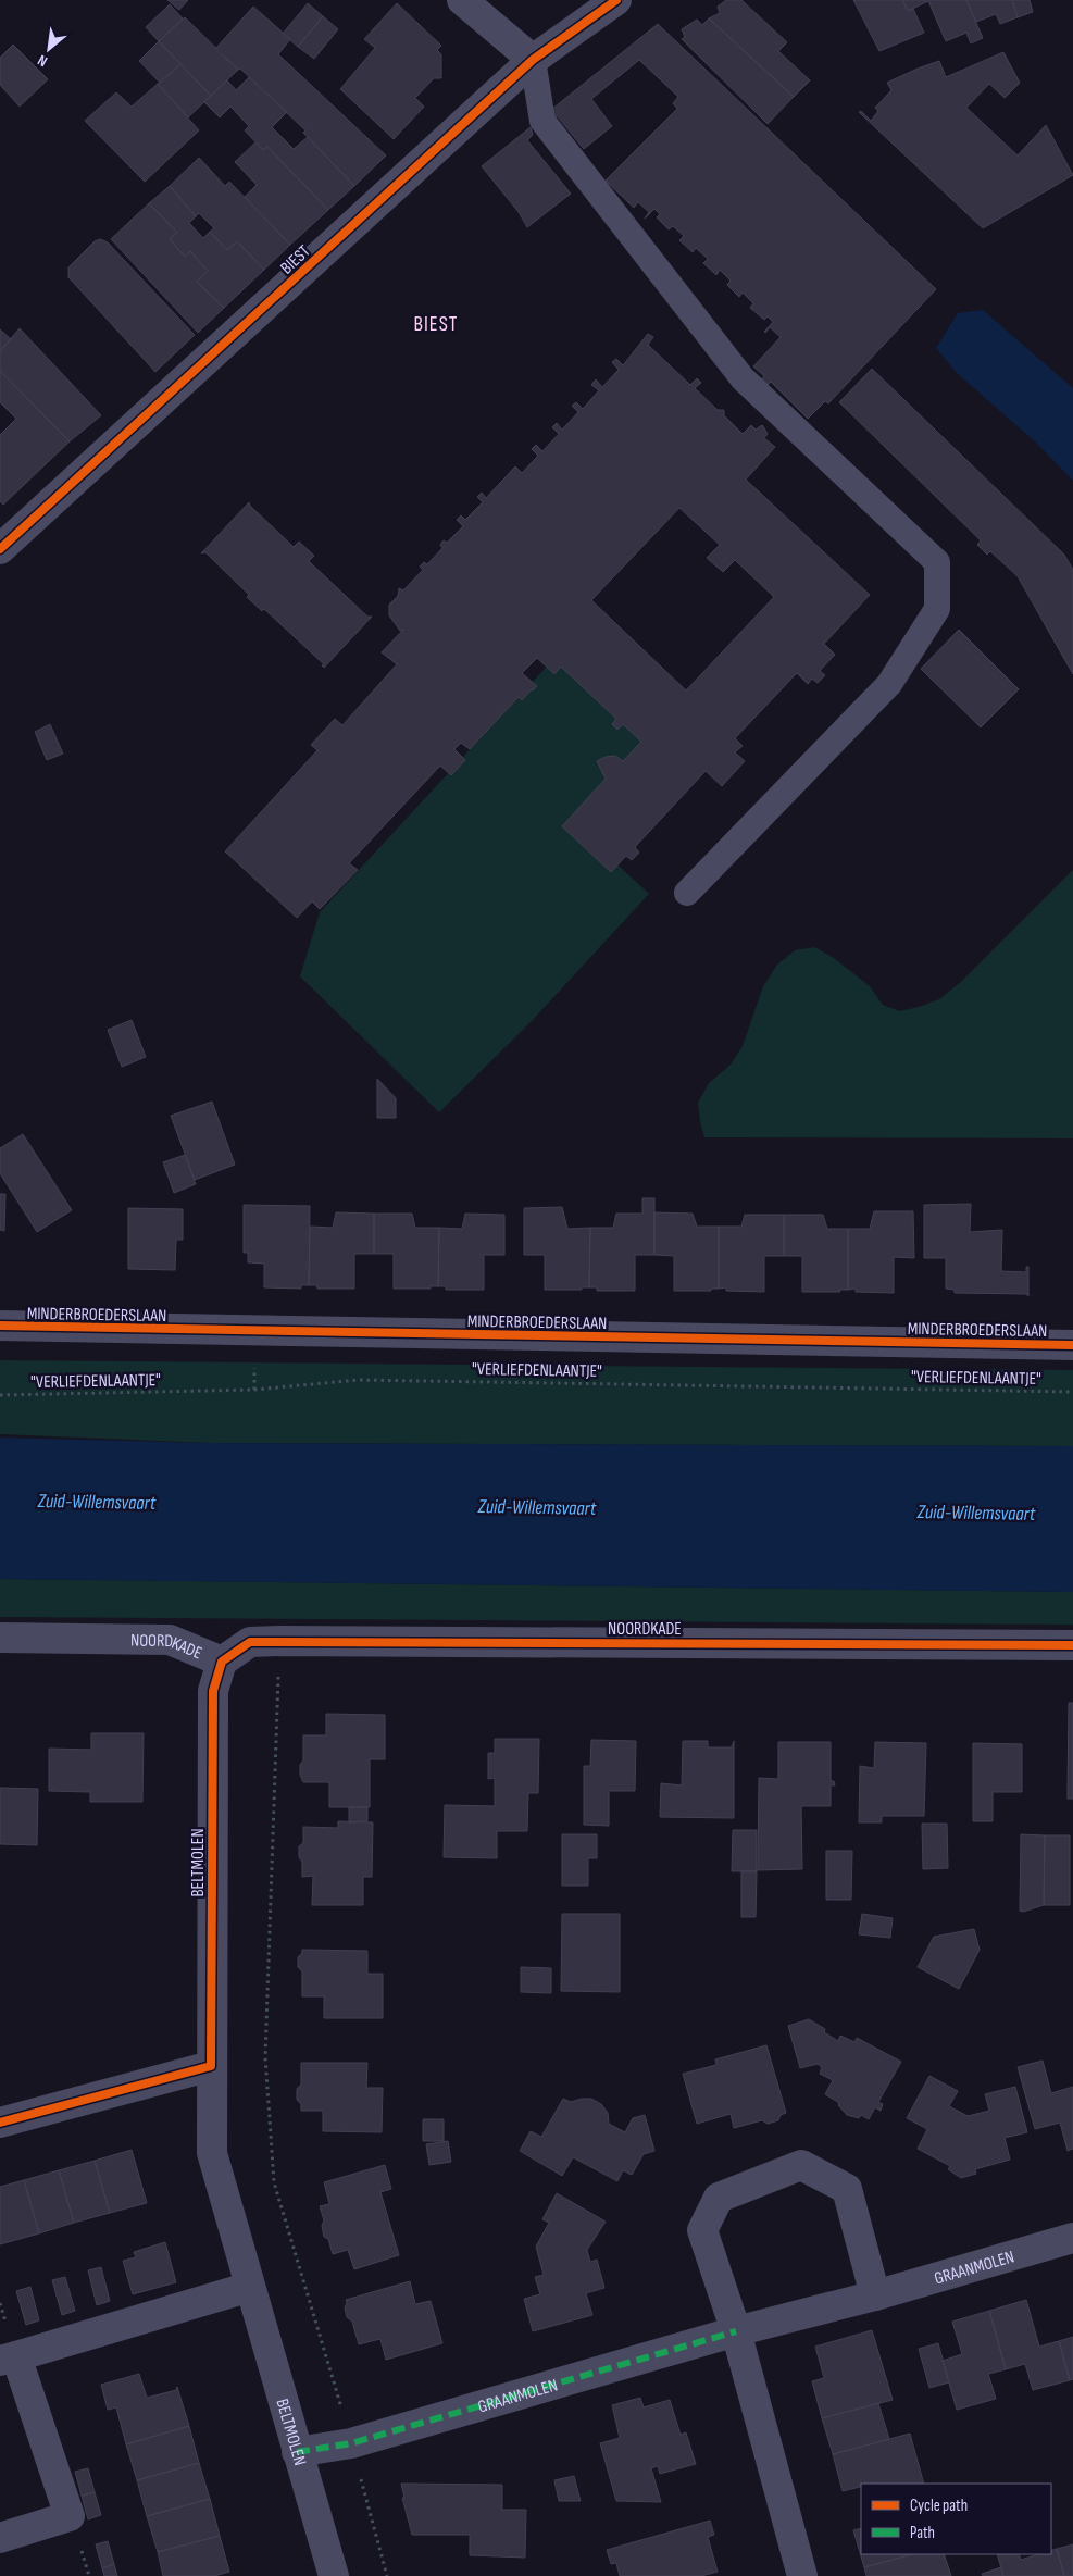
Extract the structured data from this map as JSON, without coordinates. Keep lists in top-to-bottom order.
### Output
{
  "streets": {
    "street": [
      "BIEST",
      "MINDERBROEDERSLAAN",
      "NOORDKADE",
      "BELTMOLEN",
      "GRAANMOLEN"
    ],
    "path": ["\"VERLIEFDENLAANTJE\""]
  },
  "crossings": [
    ["NOORDKADE", "BELTMOLEN"],
    ["BELTMOLEN", "GRAANMOLEN"]
  ],
  "districts": ["BIEST"],
  "water": ["Zuid-Willemsvaart"],
  "legend": ["Cycle path", "Path"],
  "north": "bottom left"
}
